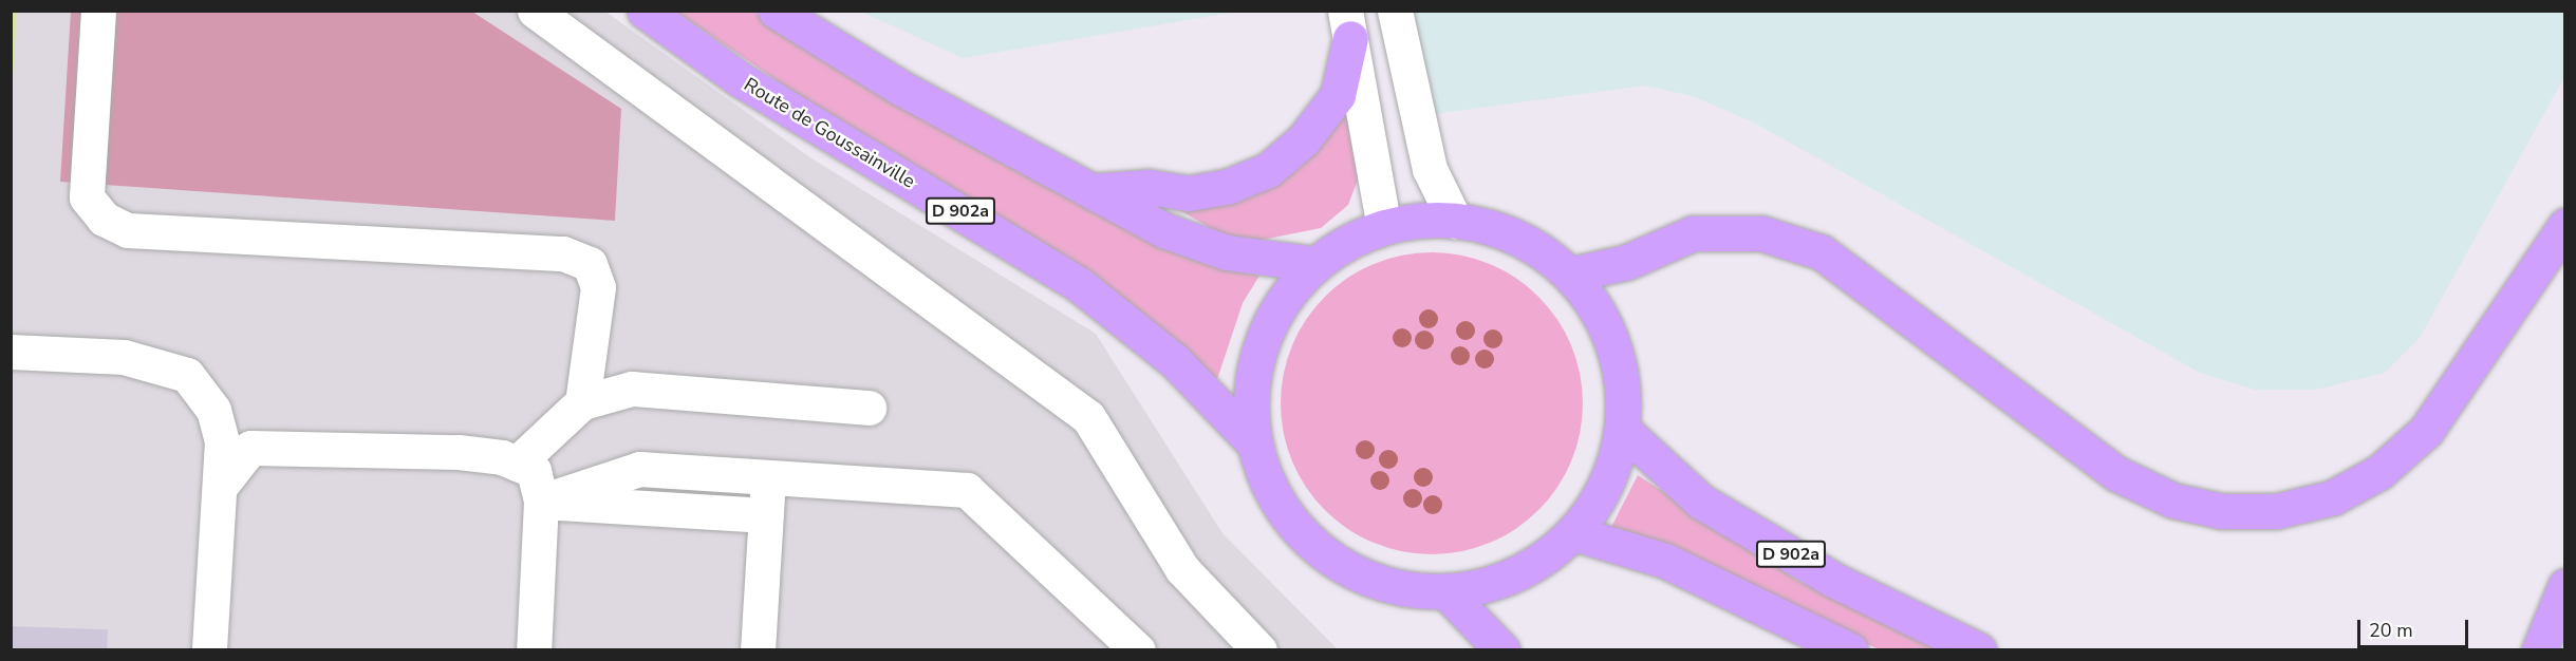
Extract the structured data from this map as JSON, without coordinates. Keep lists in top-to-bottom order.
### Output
{
  "streets": {
    "main road": ["Route de Goussainville", "D 902a"]
  },
  "scale_bar": "20 m"
}
